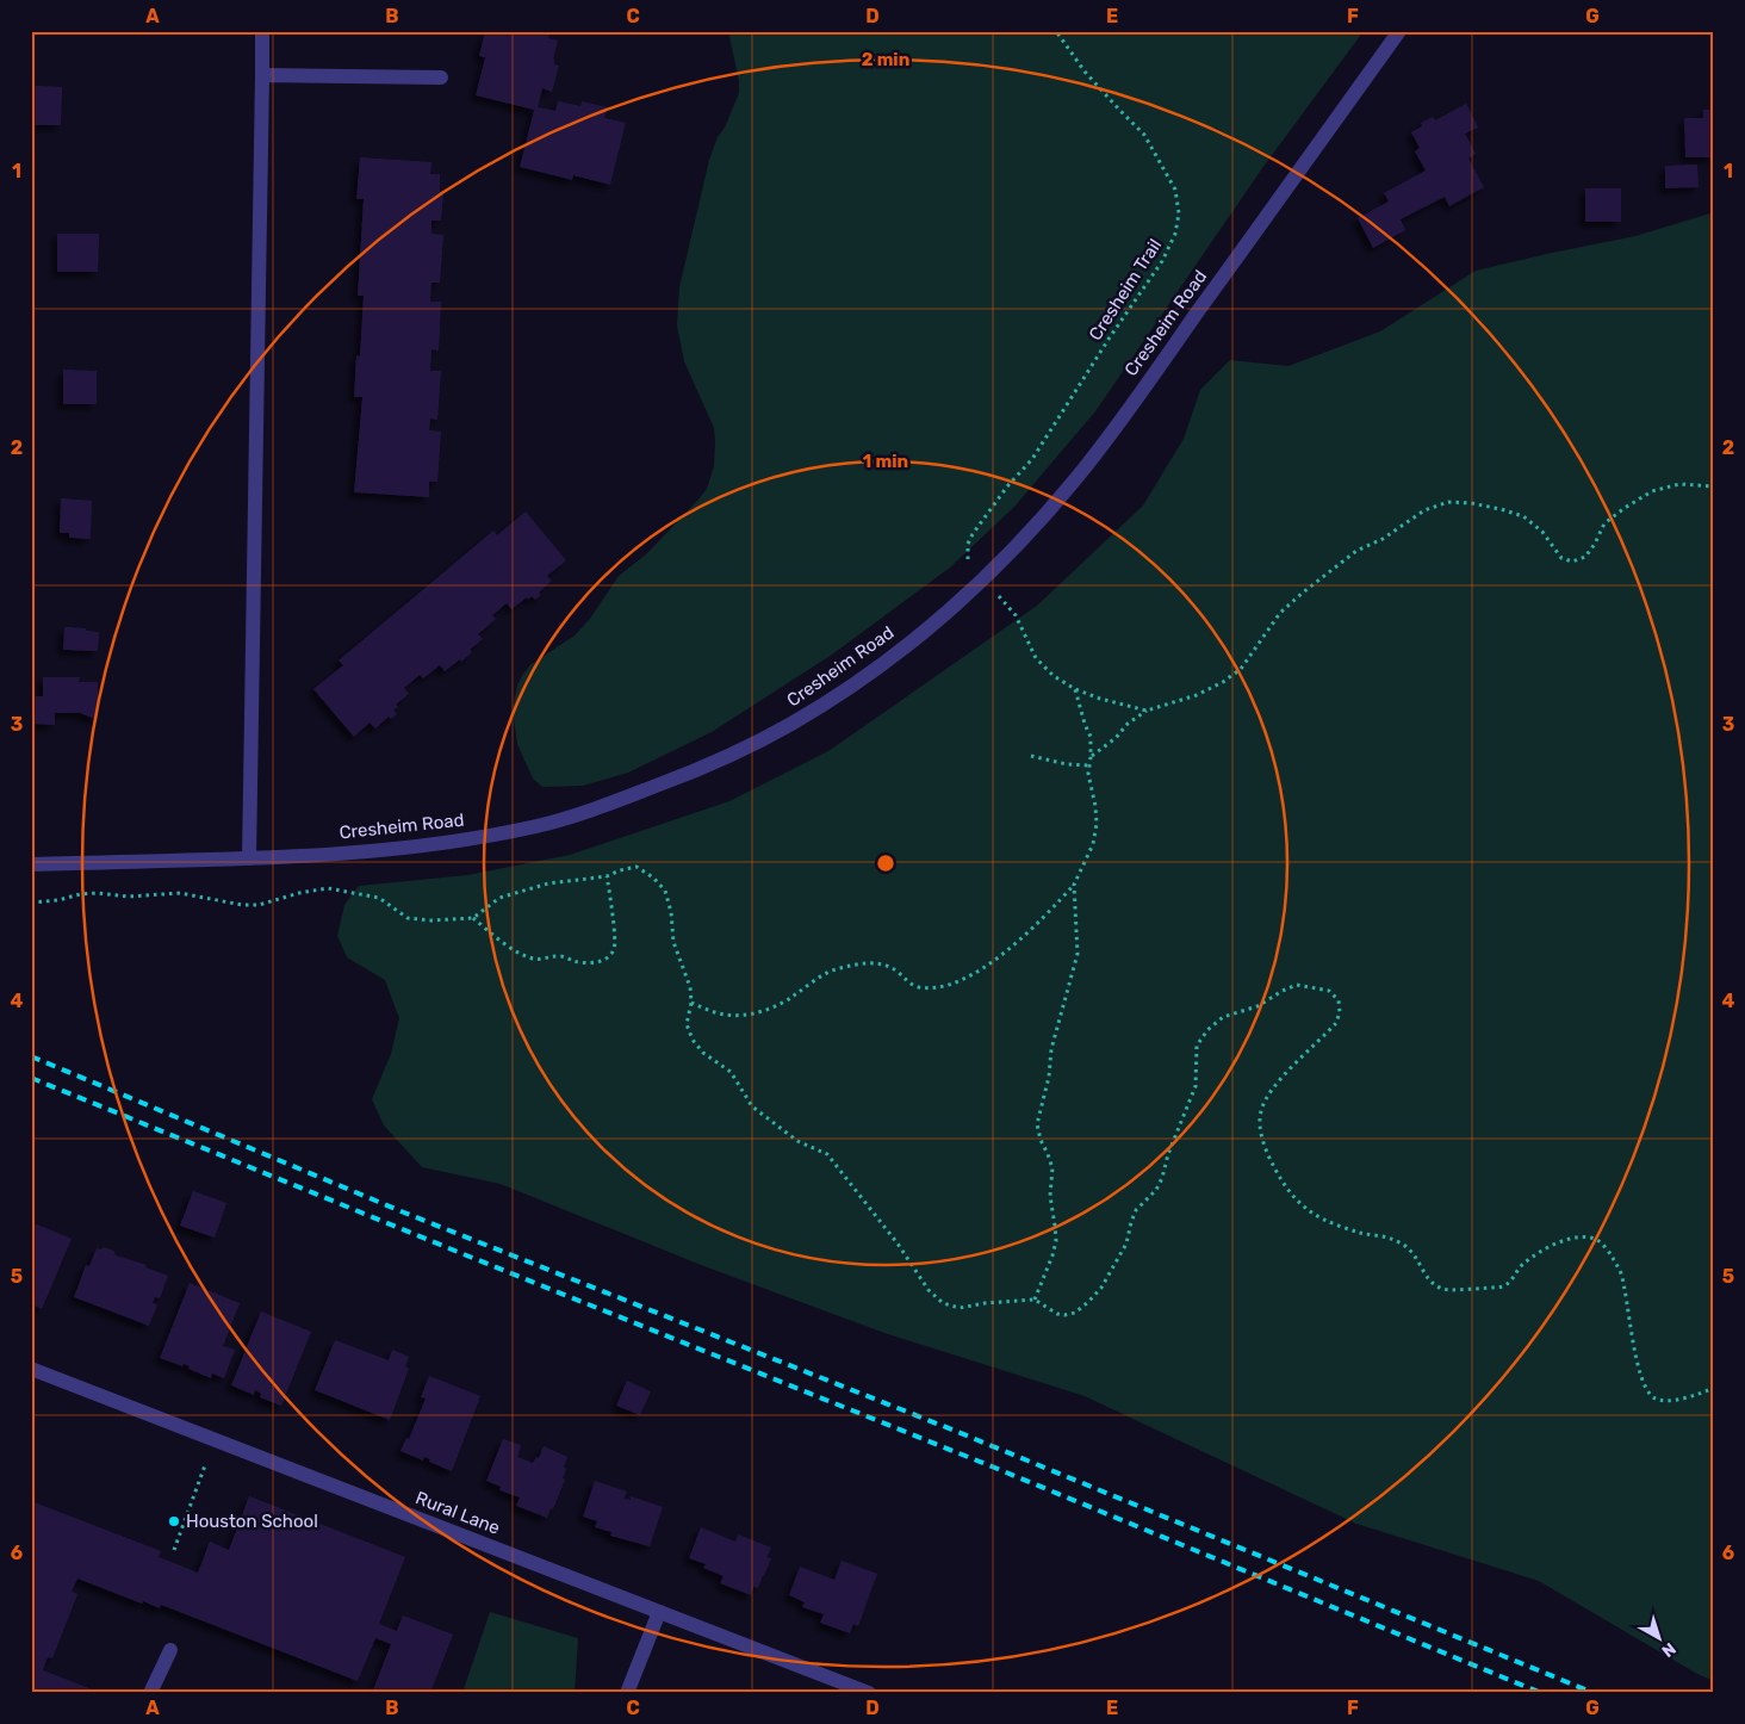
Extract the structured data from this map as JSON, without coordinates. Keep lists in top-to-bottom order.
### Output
{
  "streets": {
    "street": ["Cresheim Road", "Rural Lane"],
    "path": ["Cresheim Trail"]
  },
  "places": ["Houston School"],
  "north": "bottom right",
  "grid": {
    "columns": [
      "A",
      "B",
      "C",
      "D",
      "E",
      "F",
      "G"
    ],
    "rows": [
      "1",
      "2",
      "3",
      "4",
      "5",
      "6"
    ]
  },
  "rings": ["2 min", "1 min"]
}
